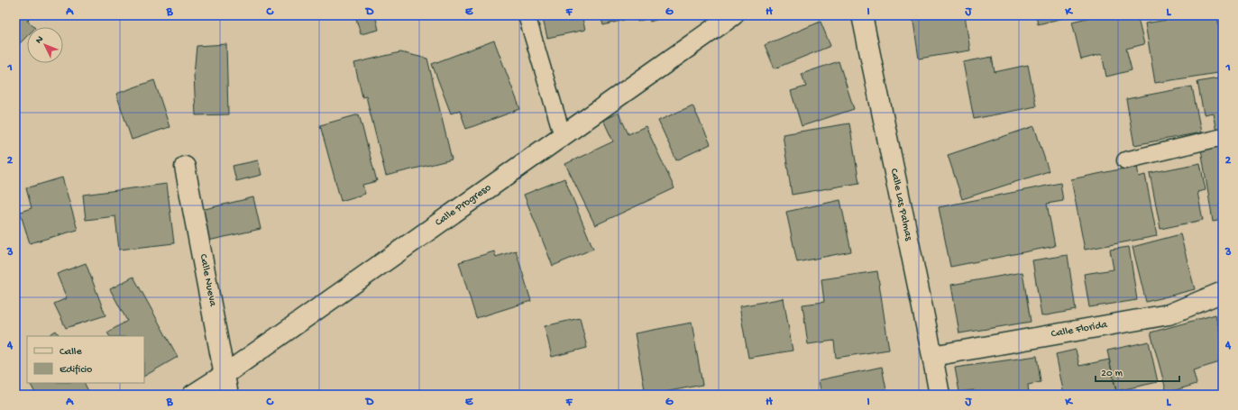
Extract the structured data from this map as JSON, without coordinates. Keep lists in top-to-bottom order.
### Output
{
  "streets": {
    "street": [
      "Calle Las Palmas",
      "Calle Progreso",
      "Calle Nueva",
      "Calle Florida"
    ]
  },
  "crossings": [
    ["Calle Las Palmas", "Calle Florida"],
    ["Calle Progreso", "Calle Nueva"]
  ],
  "legend": ["Calle", "Edificio"],
  "scale_bar": "20 m",
  "north": "top left",
  "grid": {
    "columns": [
      "A",
      "B",
      "C",
      "D",
      "E",
      "F",
      "G",
      "H",
      "I",
      "J",
      "K",
      "L"
    ],
    "rows": [
      "1",
      "2",
      "3",
      "4"
    ]
  }
}
